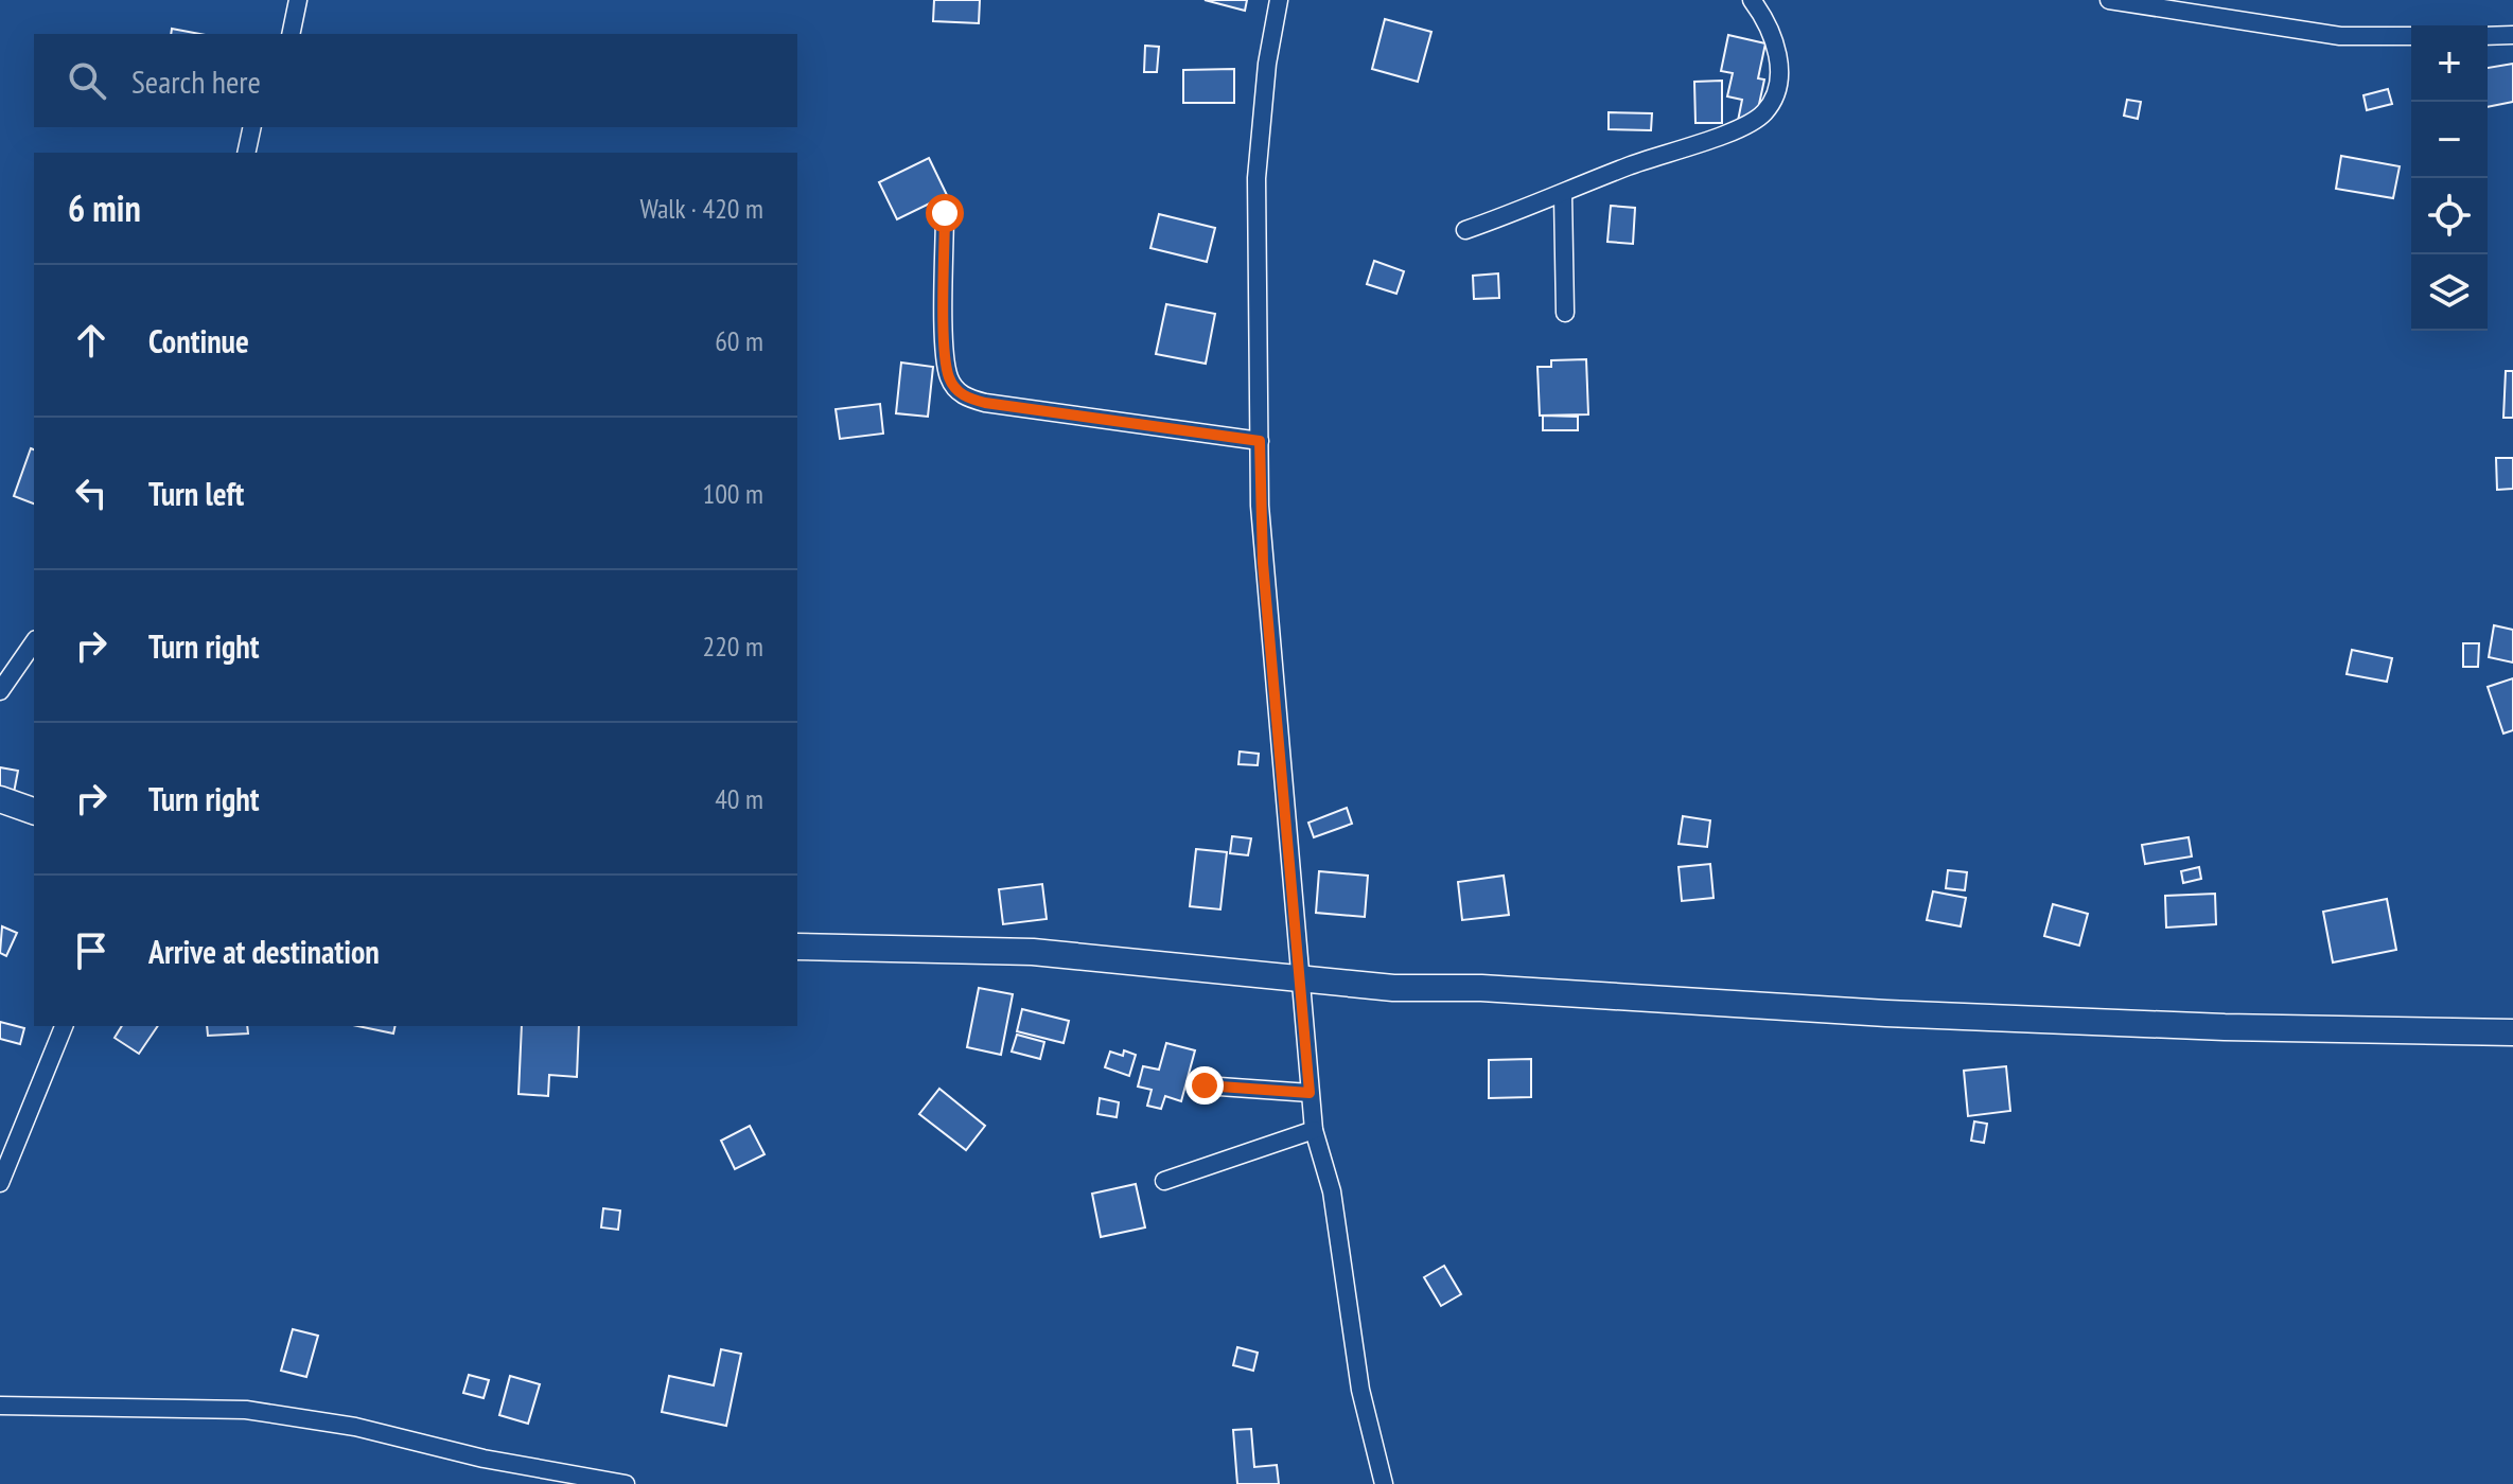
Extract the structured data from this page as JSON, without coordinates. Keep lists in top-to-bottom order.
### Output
{
  "page": {
    "map_buttons": ["+", "−"],
    "search": "Search here",
    "heading": ["6 min", "Walk · 420 m"],
    "list": [
      ["Continue", "60 m"],
      ["Turn left", "100 m"],
      ["Turn right", "220 m"],
      ["Turn right", "40 m"],
      "Arrive at destination"
    ]
  }
}
